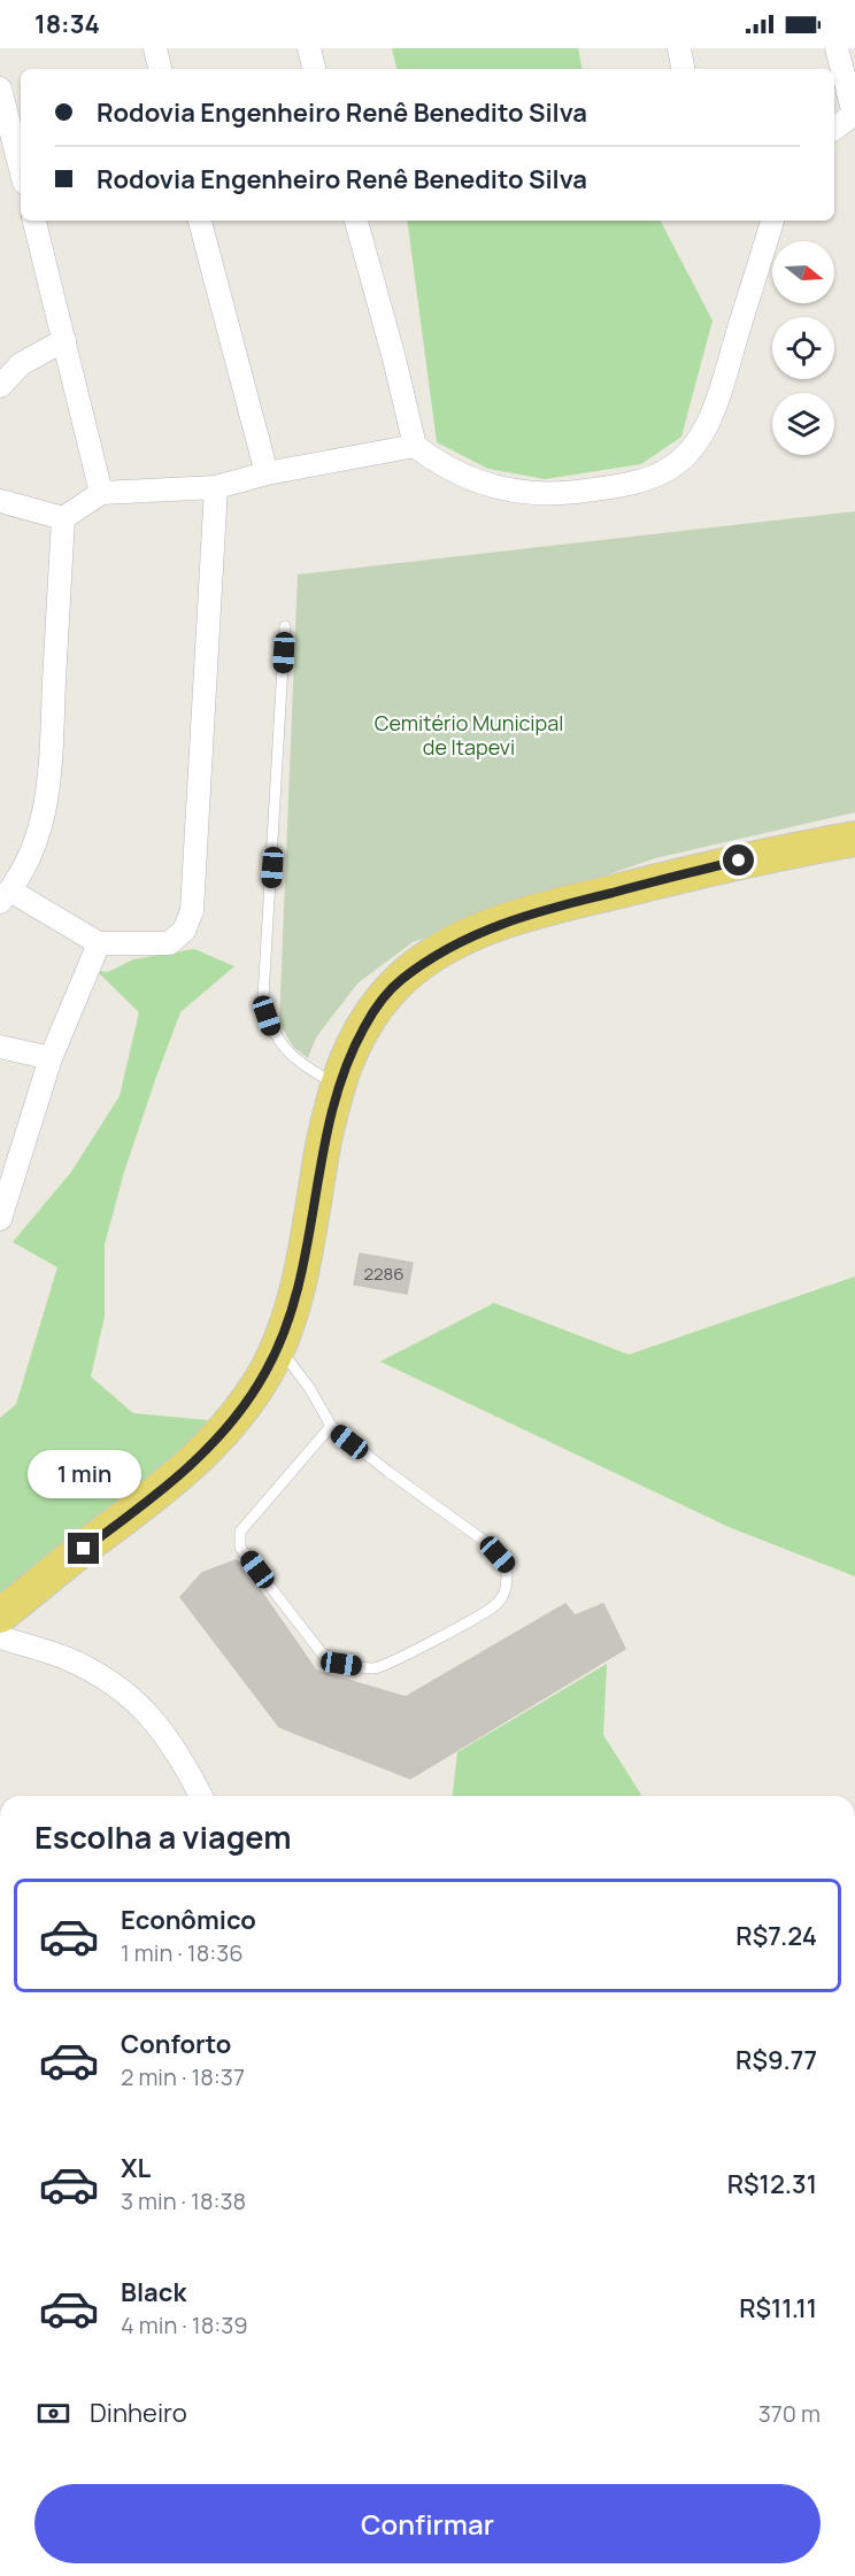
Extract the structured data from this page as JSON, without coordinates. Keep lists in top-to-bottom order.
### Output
{
  "parks": ["Cemitério Municipal de Itapevi"],
  "house_numbers": ["2286"],
  "north": "right",
  "page": {
    "status": "18:34",
    "banner": ["Rodovia Engenheiro Renê Benedito Silva", "Rodovia Engenheiro Renê Benedito Silva"],
    "bubble": "1 min",
    "heading": "Escolha a viagem",
    "list": [
      {
        "name": "Econômico",
        "note": "1 min · 18:36",
        "value": "R$7.24"
      },
      {
        "name": "Conforto",
        "note": "2 min · 18:37",
        "value": "R$9.77"
      },
      {
        "name": "XL",
        "note": "3 min · 18:38",
        "value": "R$12.31"
      },
      {
        "name": "Black",
        "note": "4 min · 18:39",
        "value": "R$11.11"
      }
    ],
    "pay": ["Dinheiro", "370 m"],
    "buttons": "Confirmar"
  }
}
